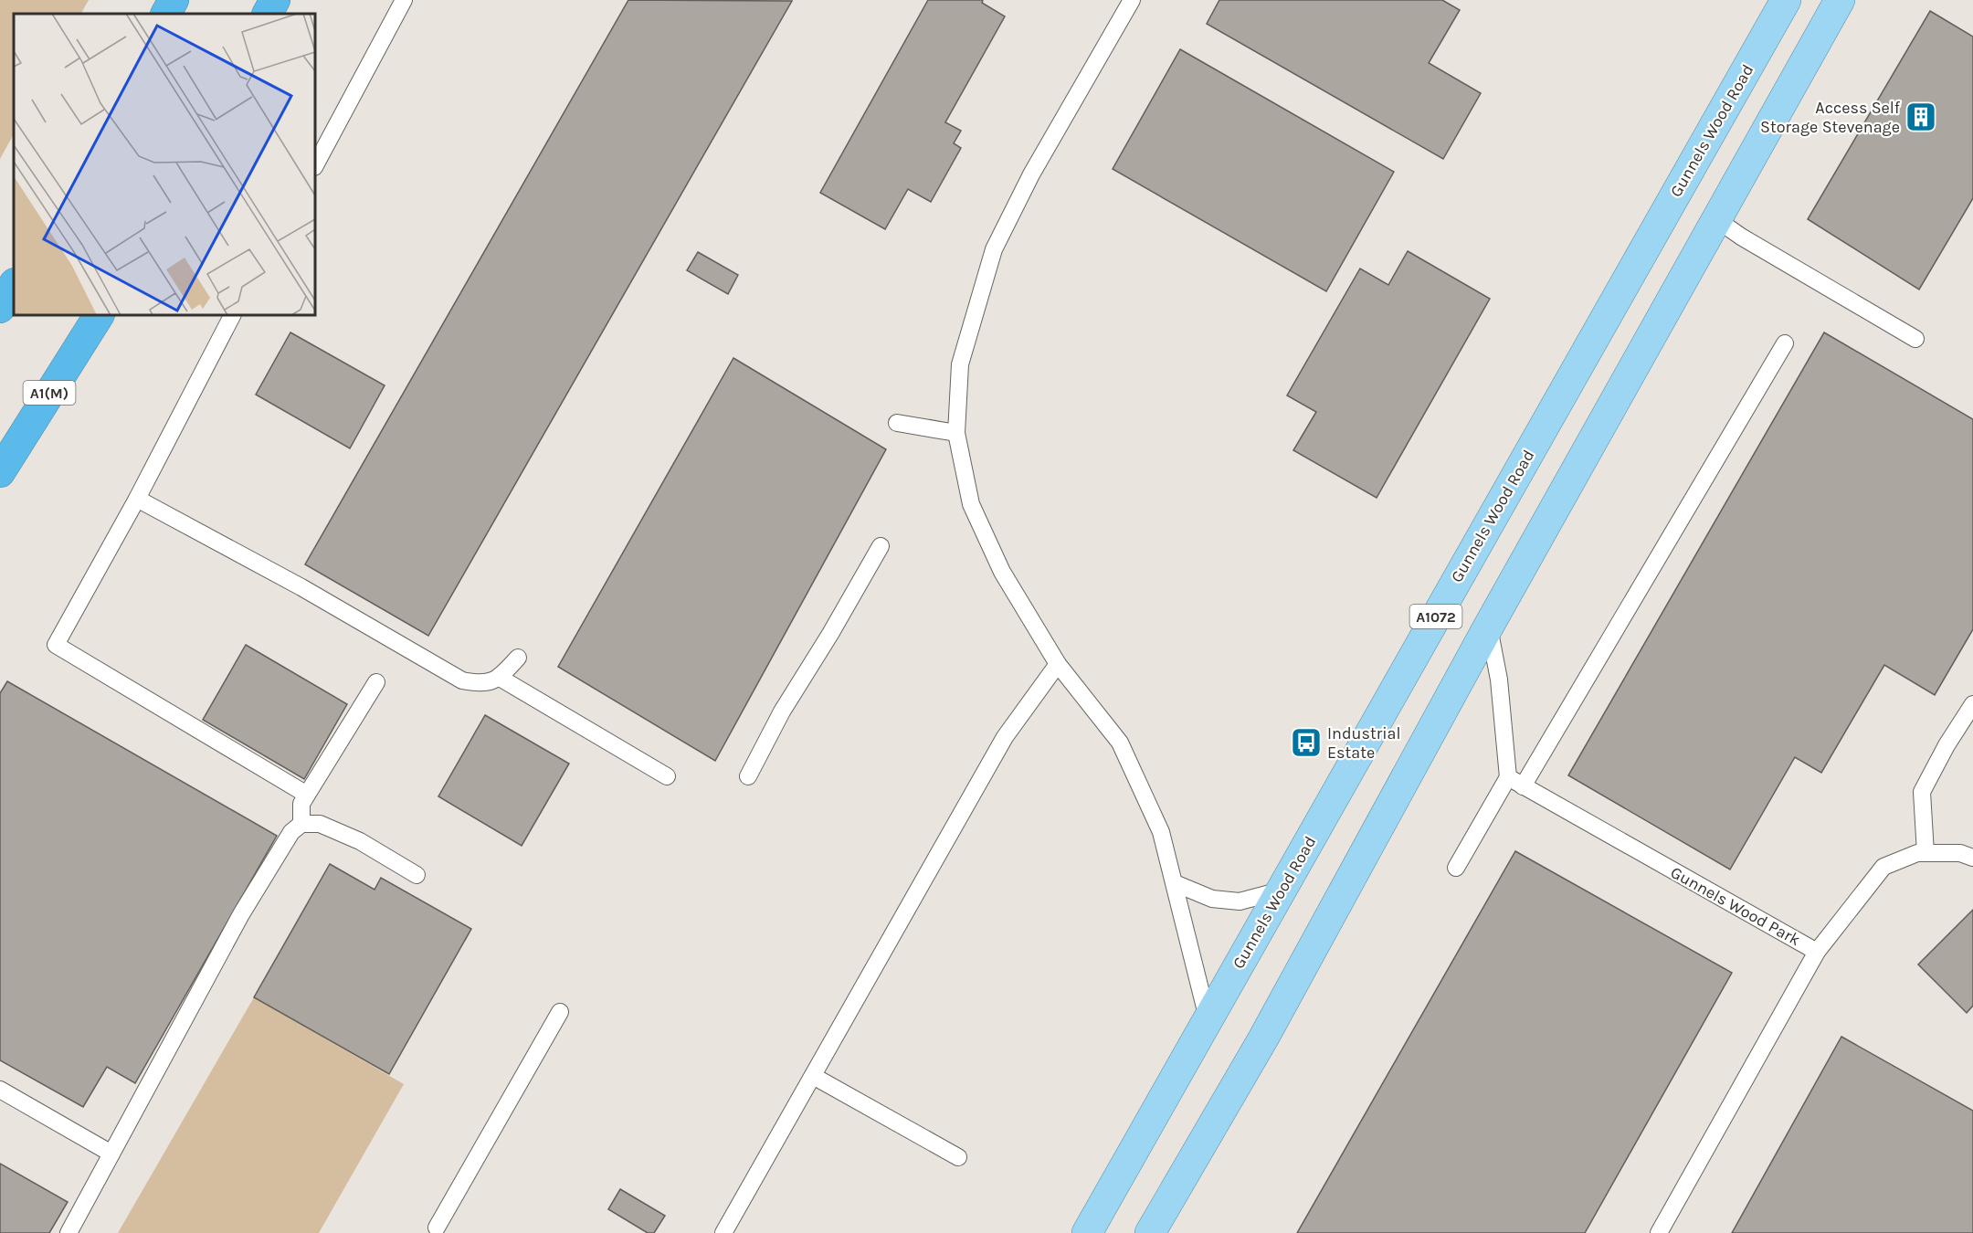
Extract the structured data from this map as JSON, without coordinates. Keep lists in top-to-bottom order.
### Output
{
  "streets": {
    "highway": ["A1(M)"],
    "main road": ["Gunnels Wood Road", "A1072"],
    "lane": ["Gunnels Wood Park"]
  },
  "places": {
    "building": ["Access Self Storage Stevenage"],
    "bus stop": ["Industrial Estate"]
  }
}
